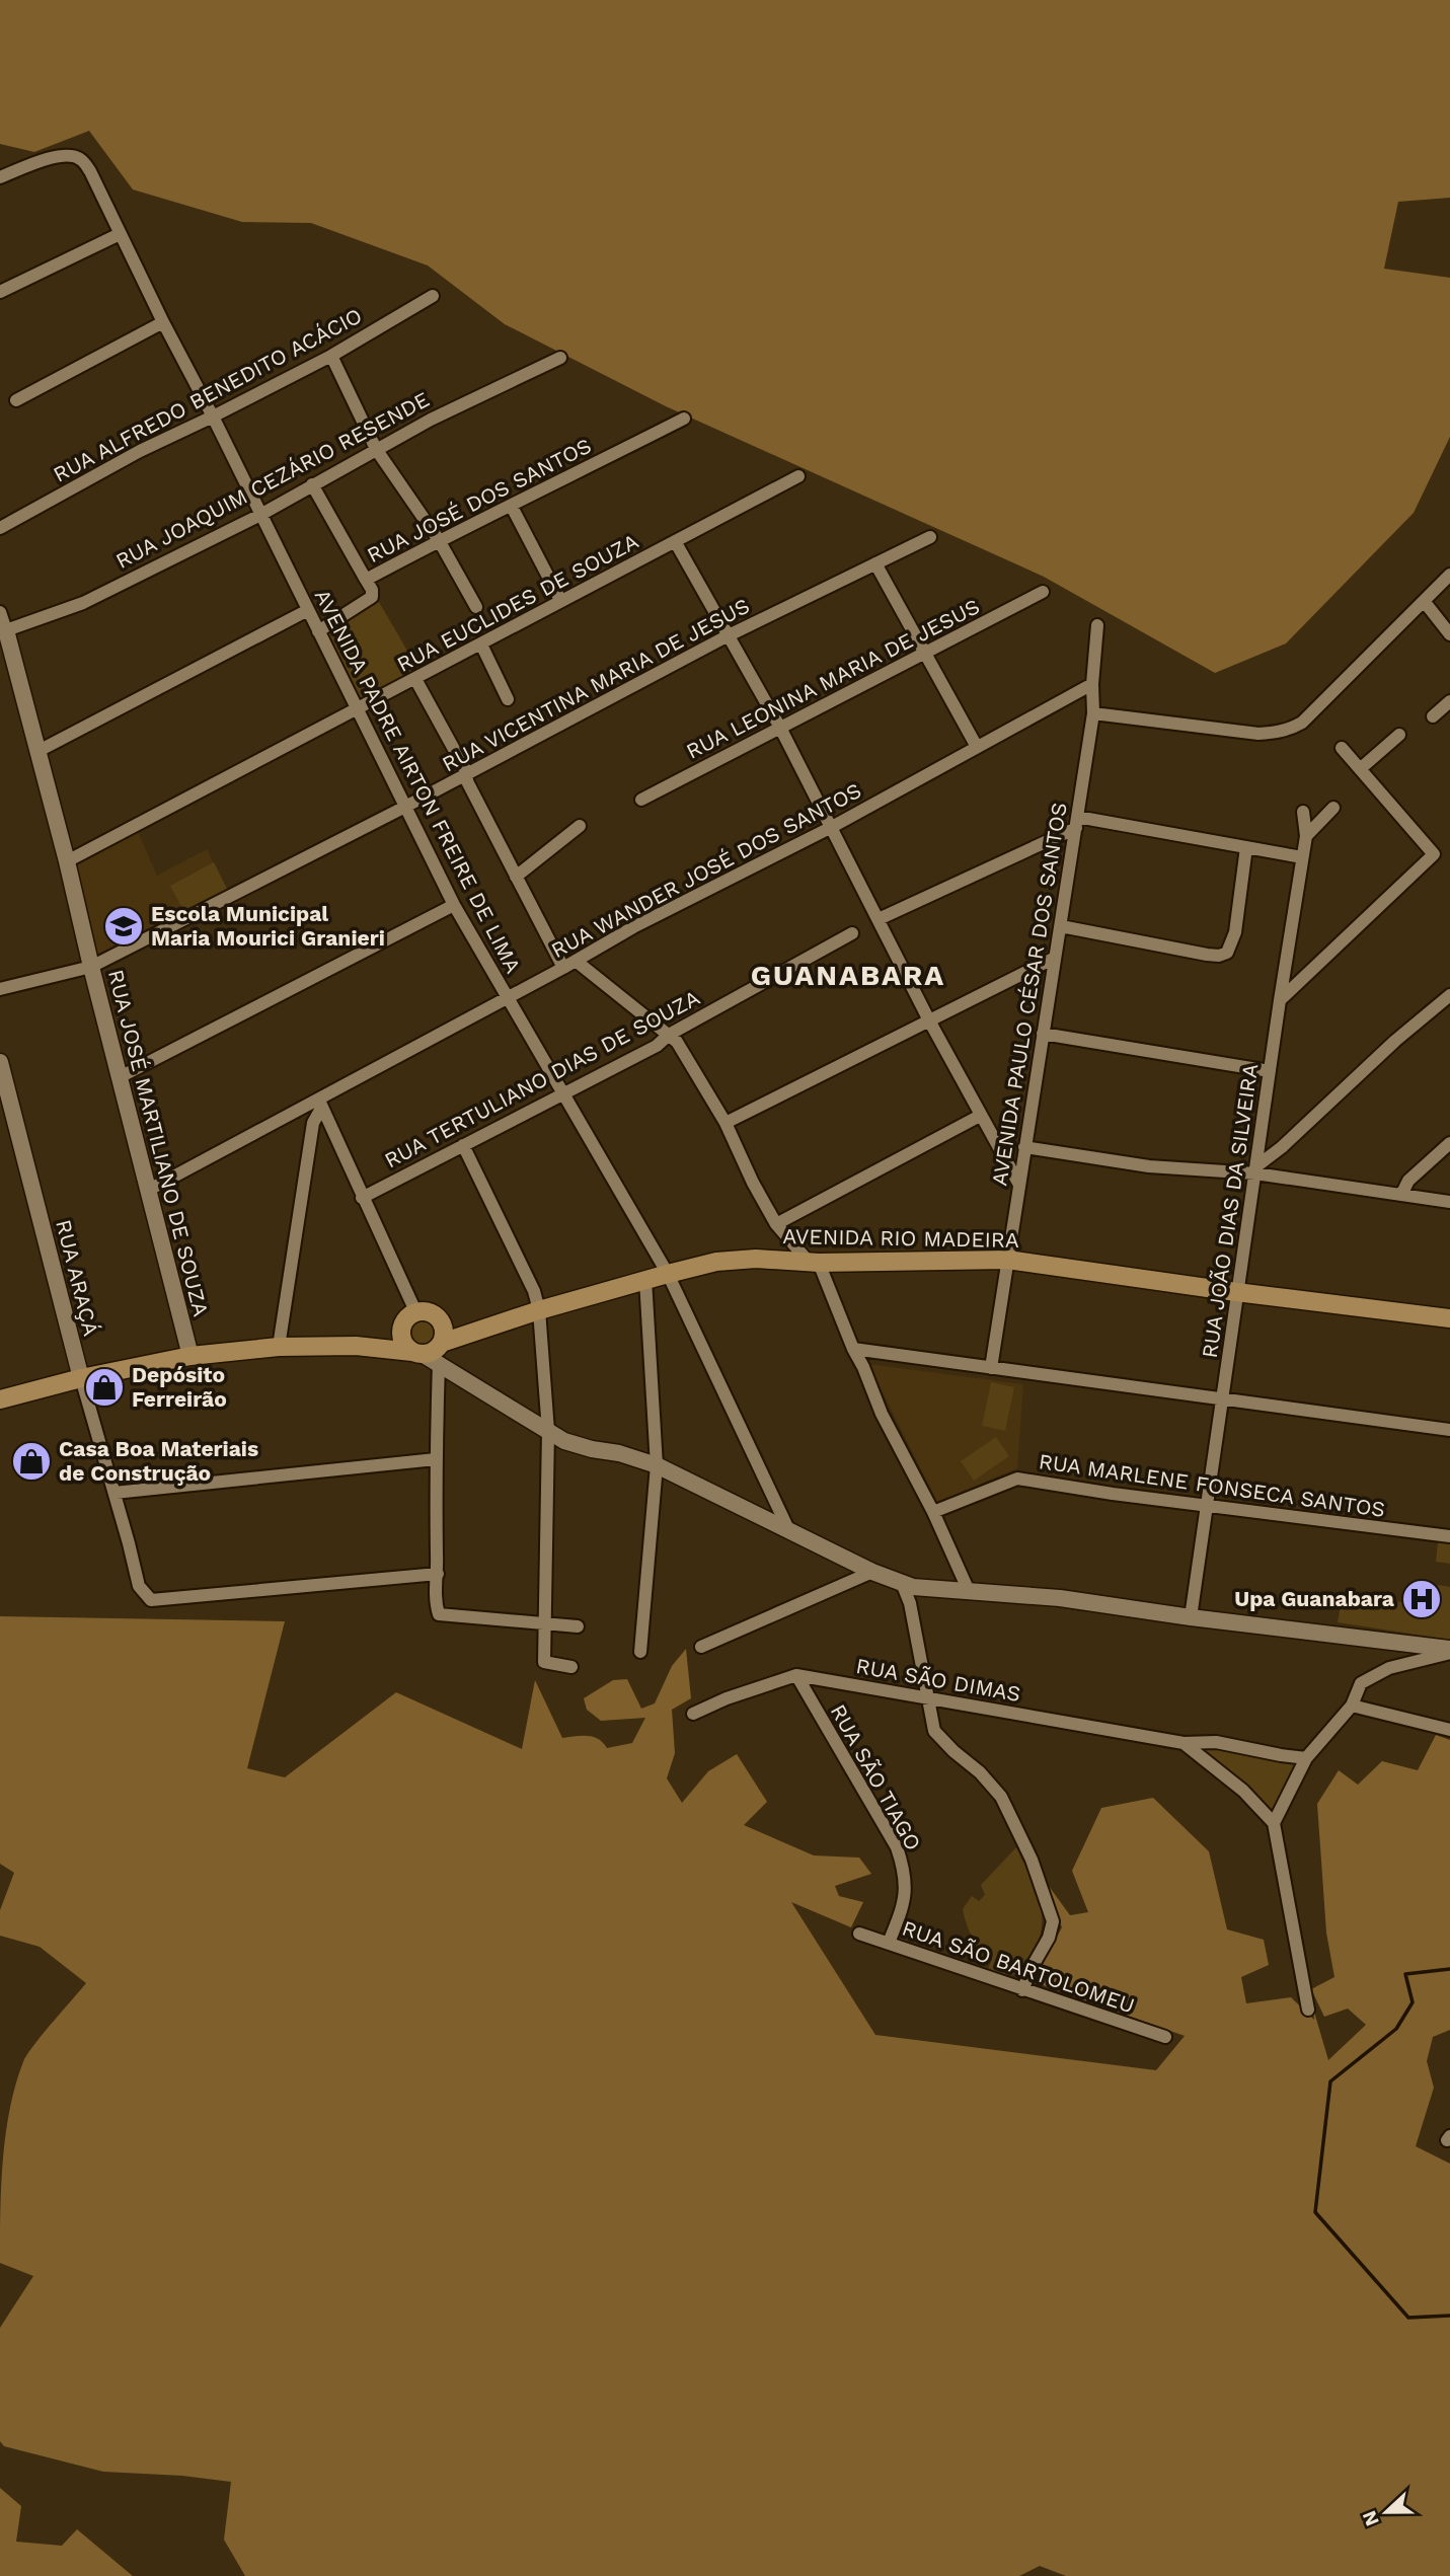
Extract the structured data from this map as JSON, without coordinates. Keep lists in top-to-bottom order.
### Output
{
  "streets": {
    "main road": ["AVENIDA RIO MADEIRA"],
    "street": [
      "RUA ALFREDO BENEDITO ACÁCIO",
      "RUA JOAQUIM CEZÁRIO RESENDE",
      "RUA JOSÉ DOS SANTOS",
      "RUA EUCLIDES DE SOUZA",
      "RUA LEONINA MARIA DE JESUS",
      "RUA VICENTINA MARIA DE JESUS",
      "AVENIDA PADRE AIRTON FREIRE DE LIMA",
      "RUA WANDER JOSÉ DOS SANTOS",
      "AVENIDA PAULO CÉSAR DOS SANTOS",
      "RUA TERTULIANO DIAS DE SOUZA",
      "RUA JOSÉ MARTILIANO DE SOUZA",
      "RUA JOÃO DIAS DA SILVEIRA",
      "RUA ARAÇÁ",
      "RUA MARLENE FONSECA SANTOS",
      "RUA SÃO DIMAS",
      "RUA SÃO TIAGO",
      "RUA SÃO BARTOLOMEU"
    ]
  },
  "crossings": [
    ["RUA ALFREDO BENEDITO ACÁCIO", "AVENIDA PADRE AIRTON FREIRE DE LIMA"],
    ["RUA JOAQUIM CEZÁRIO RESENDE", "AVENIDA PADRE AIRTON FREIRE DE LIMA"],
    ["RUA JOAQUIM CEZÁRIO RESENDE", "RUA JOSÉ MARTILIANO DE SOUZA"],
    ["RUA JOSÉ DOS SANTOS", "AVENIDA PADRE AIRTON FREIRE DE LIMA"],
    ["RUA EUCLIDES DE SOUZA", "AVENIDA PADRE AIRTON FREIRE DE LIMA"],
    ["RUA EUCLIDES DE SOUZA", "RUA JOSÉ MARTILIANO DE SOUZA"],
    ["RUA VICENTINA MARIA DE JESUS", "AVENIDA PADRE AIRTON FREIRE DE LIMA"],
    ["RUA VICENTINA MARIA DE JESUS", "RUA JOSÉ MARTILIANO DE SOUZA"],
    ["AVENIDA PADRE AIRTON FREIRE DE LIMA", "RUA WANDER JOSÉ DOS SANTOS"],
    ["AVENIDA PADRE AIRTON FREIRE DE LIMA", "RUA TERTULIANO DIAS DE SOUZA"],
    ["AVENIDA PADRE AIRTON FREIRE DE LIMA", "AVENIDA RIO MADEIRA"],
    ["AVENIDA PADRE AIRTON FREIRE DE LIMA", "RUA MARLENE FONSECA SANTOS"],
    ["RUA WANDER JOSÉ DOS SANTOS", "AVENIDA PAULO CÉSAR DOS SANTOS"],
    ["RUA WANDER JOSÉ DOS SANTOS", "RUA JOSÉ MARTILIANO DE SOUZA"],
    ["AVENIDA PAULO CÉSAR DOS SANTOS", "AVENIDA RIO MADEIRA"],
    ["RUA JOSÉ MARTILIANO DE SOUZA", "AVENIDA RIO MADEIRA"],
    ["RUA JOÃO DIAS DA SILVEIRA", "AVENIDA RIO MADEIRA"],
    ["RUA JOÃO DIAS DA SILVEIRA", "RUA MARLENE FONSECA SANTOS"],
    ["AVENIDA RIO MADEIRA", "RUA ARAÇÁ"],
    ["RUA SÃO DIMAS", "RUA SÃO TIAGO"],
    ["RUA SÃO TIAGO", "RUA SÃO BARTOLOMEU"]
  ],
  "districts": ["GUANABARA"],
  "places": {
    "school or university": ["Escola Municipal Maria Mourici Granieri"],
    "shop": ["Depósito Ferreirão", "Casa Boa Materiais de Construção"],
    "hospital": ["Upa Guanabara"]
  },
  "north": "left"
}
